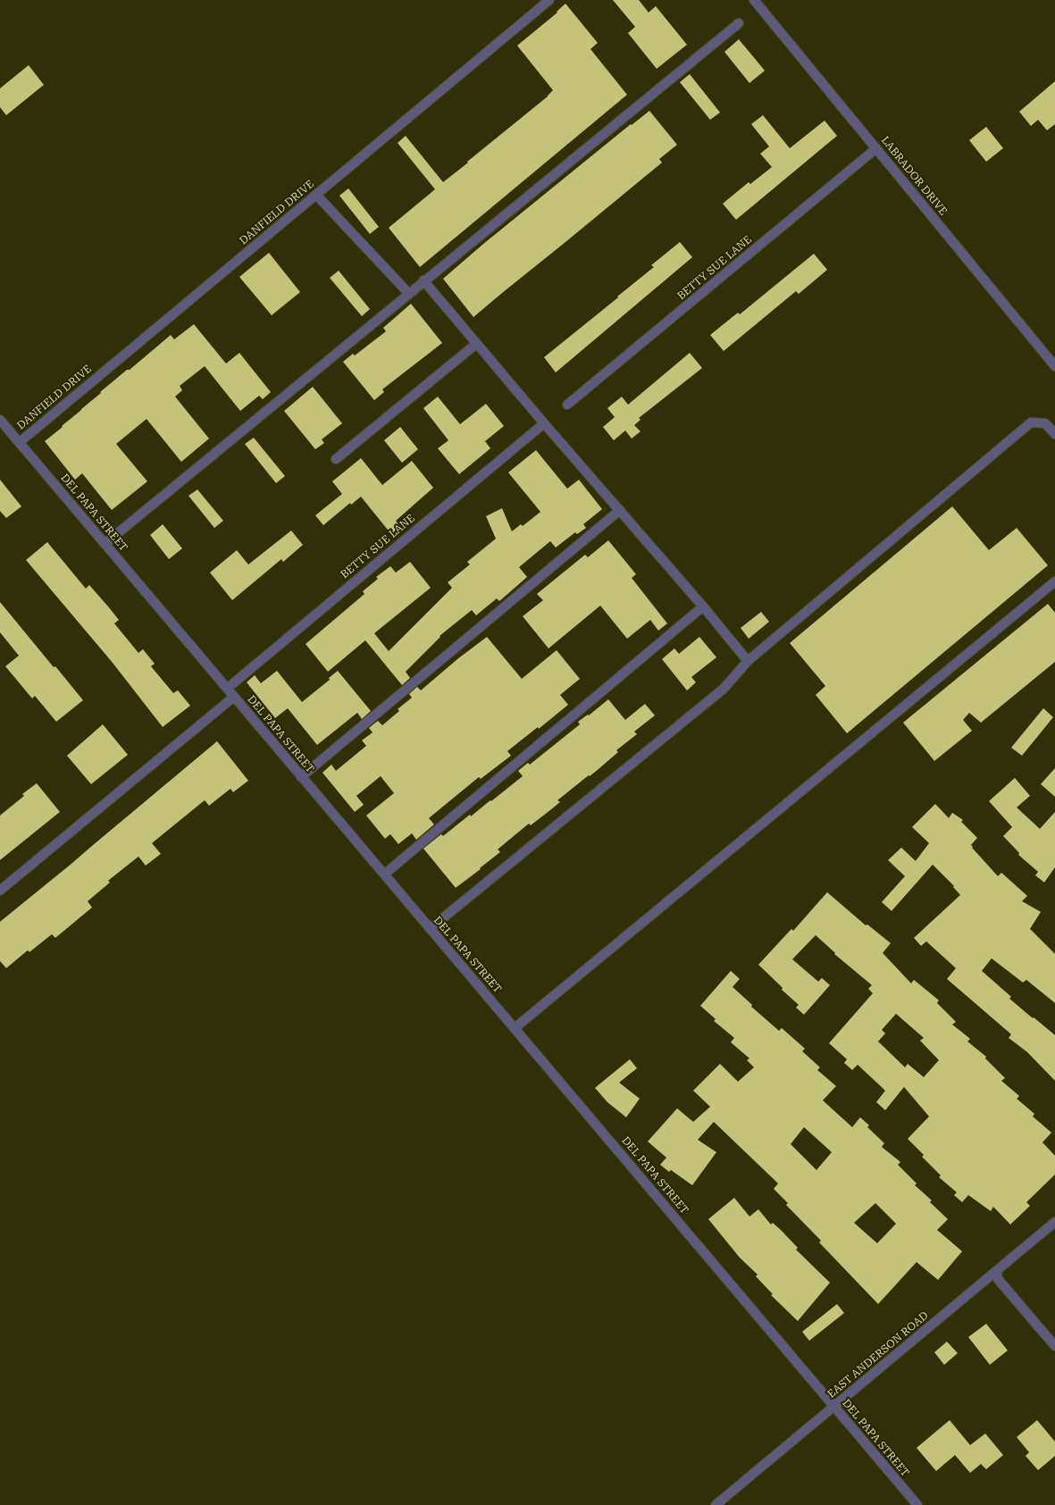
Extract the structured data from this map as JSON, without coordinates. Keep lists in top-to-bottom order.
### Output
{
  "streets": {
    "street": [
      "LABRADOR DRIVE",
      "DANFIELD DRIVE",
      "BETTY SUE LANE",
      "DEL PAPA STREET",
      "EAST ANDERSON ROAD"
    ]
  },
  "crossings": [
    ["LABRADOR DRIVE", "BETTY SUE LANE"],
    ["DANFIELD DRIVE", "DEL PAPA STREET"],
    ["BETTY SUE LANE", "DEL PAPA STREET"],
    ["DEL PAPA STREET", "EAST ANDERSON ROAD"]
  ]
}
